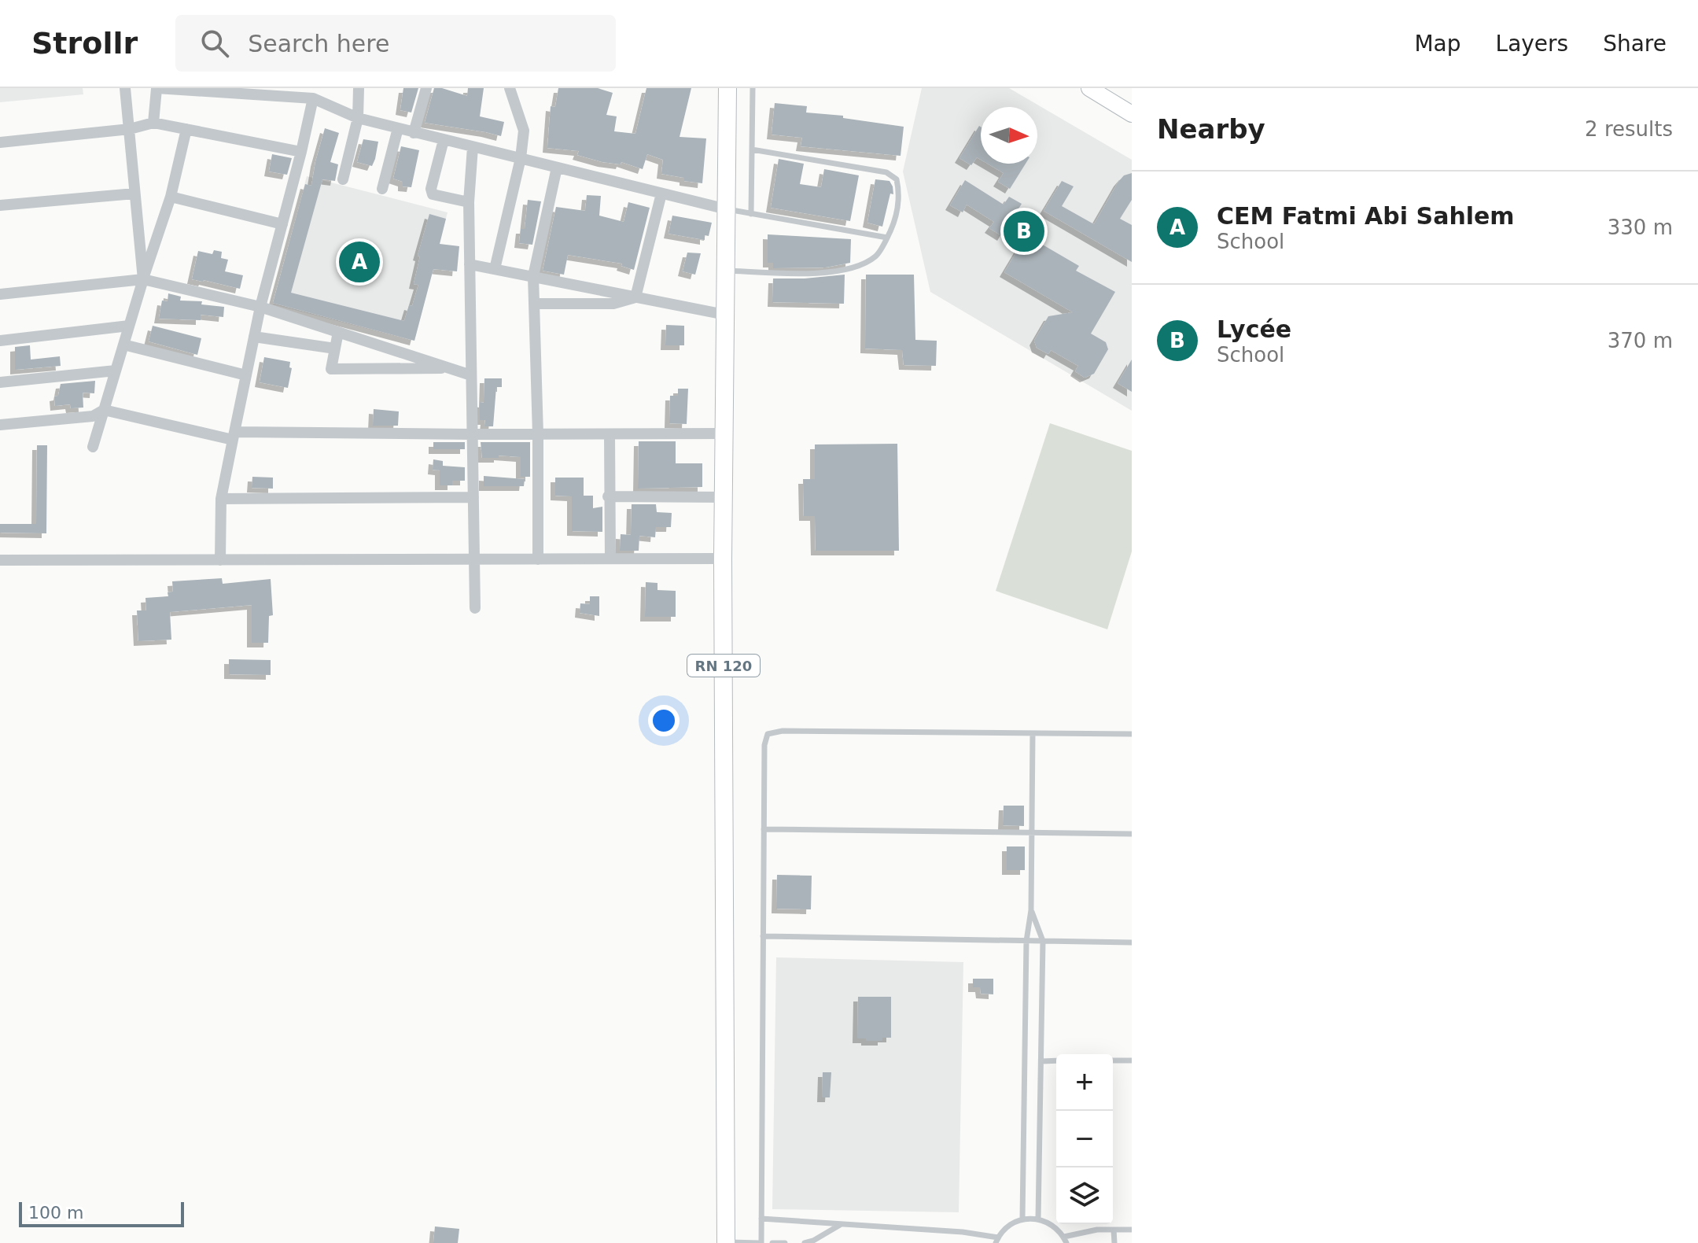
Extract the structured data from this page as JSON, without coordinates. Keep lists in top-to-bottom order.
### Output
{
  "streets": {
    "main road": ["RN 120"]
  },
  "scale_bar": "100 m",
  "north": "right",
  "page": {
    "header": "Strollr",
    "search": "Search here",
    "nav": ["Map", "Layers", "Share"],
    "heading": ["Nearby", "2 results"],
    "list": [
      {
        "mark": "A",
        "name": "CEM Fatmi Abi Sahlem",
        "note": "School",
        "value": "330 m"
      },
      {
        "mark": "B",
        "name": "Lycée",
        "note": "School",
        "value": "370 m"
      }
    ],
    "pins": ["B", "A"],
    "map_buttons": ["+", "−"],
    "scale": "100 m"
  }
}
